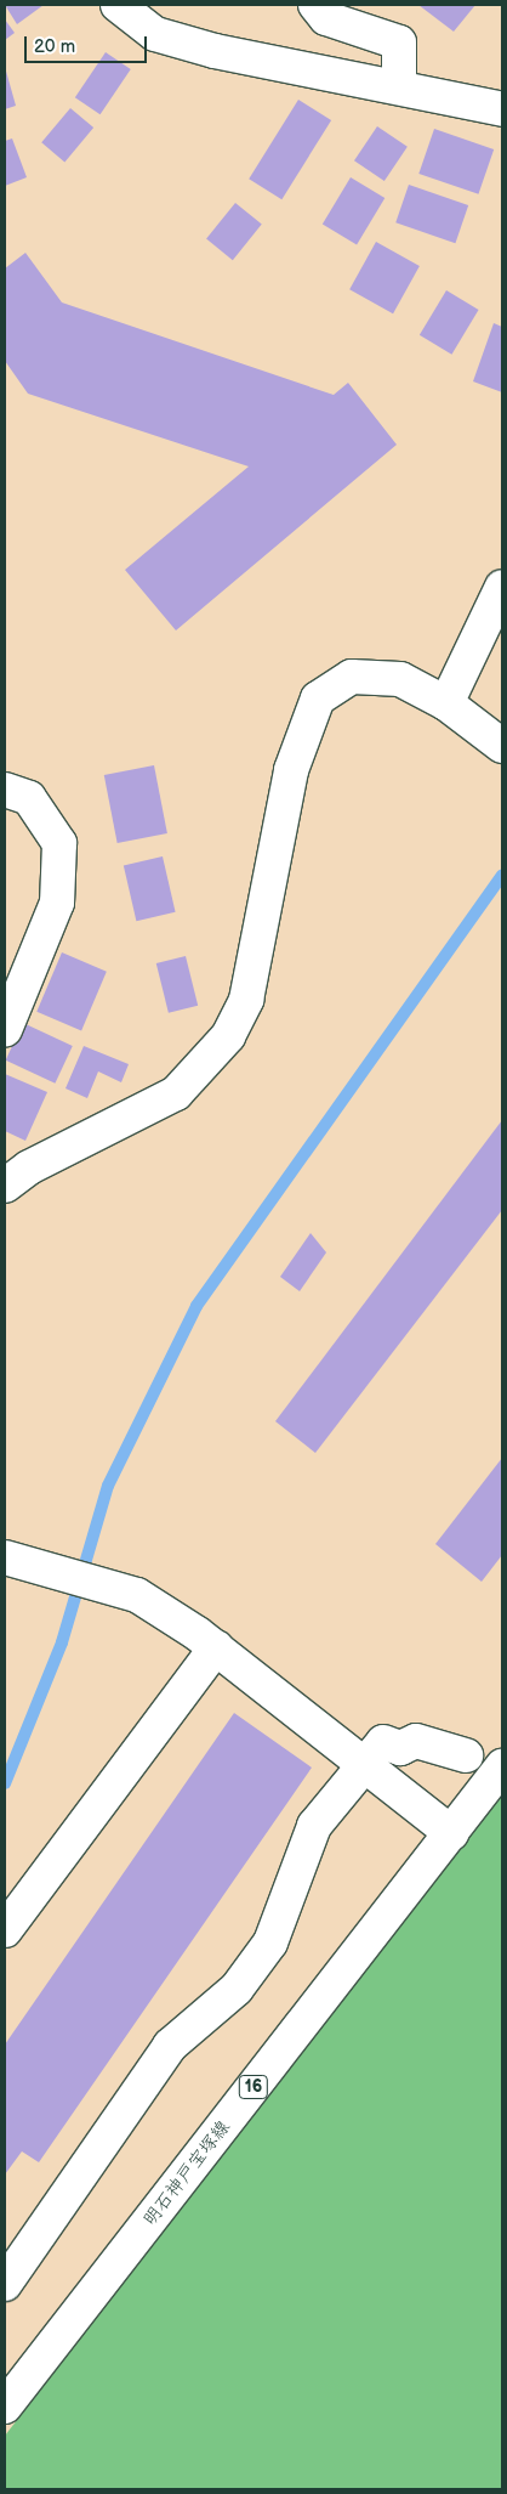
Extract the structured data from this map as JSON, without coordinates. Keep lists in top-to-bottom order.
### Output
{
  "streets": {
    "street": ["16", "明石神戸宝塚線"]
  },
  "scale_bar": "20 m"
}
